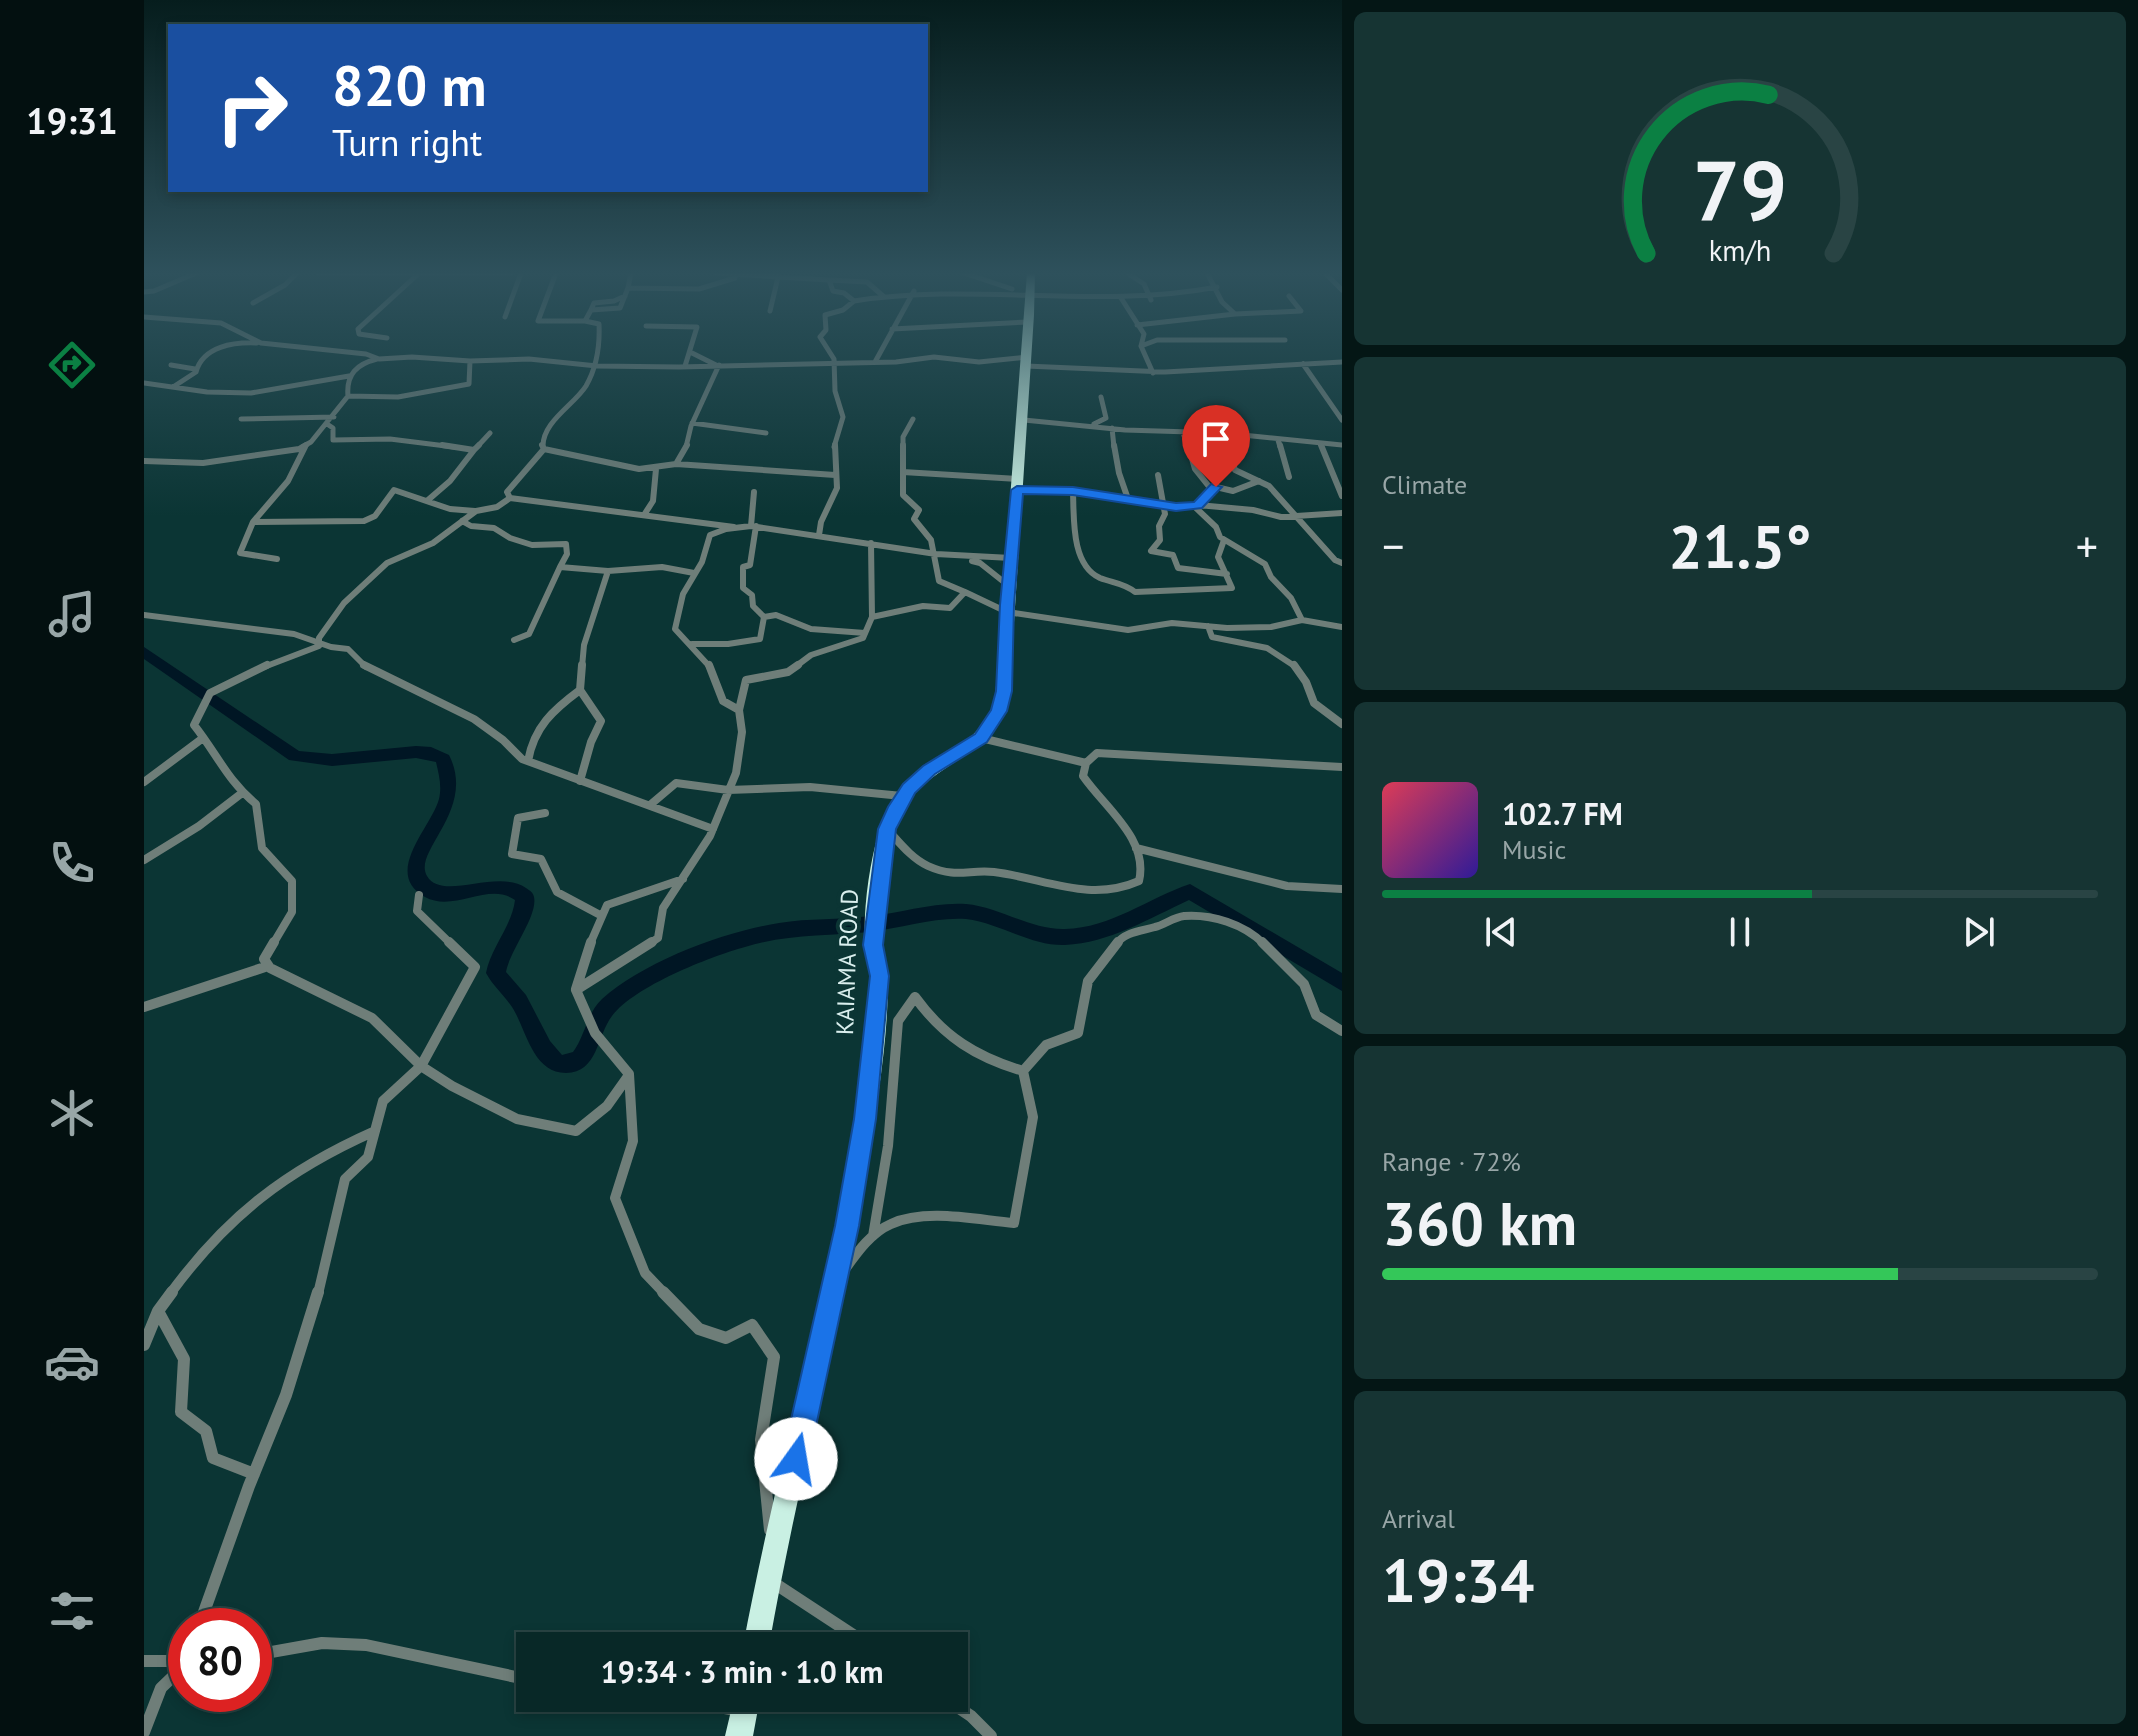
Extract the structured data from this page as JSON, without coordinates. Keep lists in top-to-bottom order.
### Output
{
  "streets": {
    "highway": ["KAIAMA ROAD"]
  },
  "page": {
    "tabs": "19:31",
    "turn": ["820 m", "Turn right"],
    "tile": [
      "Climate",
      ["Range · 72%", "360 km"],
      ["Arrival", "19:34"]
    ],
    "heat": ["−", "21.5°", "+"],
    "song": ["102.7 FM", "Music"],
    "limit": "80",
    "trip": "19:34 · 3 min · 1.0 km",
    "gauge": ["79", "km/h"]
  }
}
